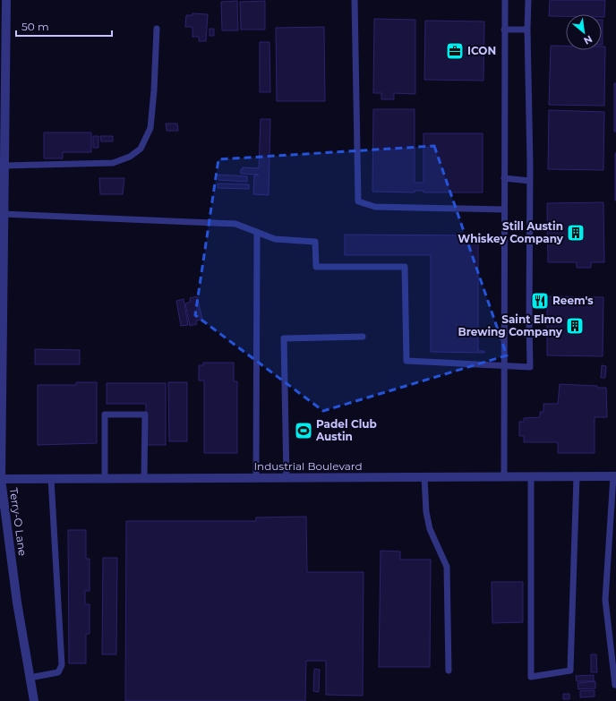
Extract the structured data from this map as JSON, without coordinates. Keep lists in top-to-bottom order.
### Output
{
  "streets": {
    "street": ["Industrial Boulevard", "Terry-O Lane"]
  },
  "crossings": [
    ["Industrial Boulevard", "Terry-O Lane"]
  ],
  "places": {
    "office": ["ICON"],
    "building": ["Still Austin Whiskey Company", "Saint Elmo Brewing Company"],
    "restaurant": ["Reem's"],
    "sports": ["Padel Club Austin"]
  },
  "scale_bar": "50 m",
  "north": "bottom right"
}
